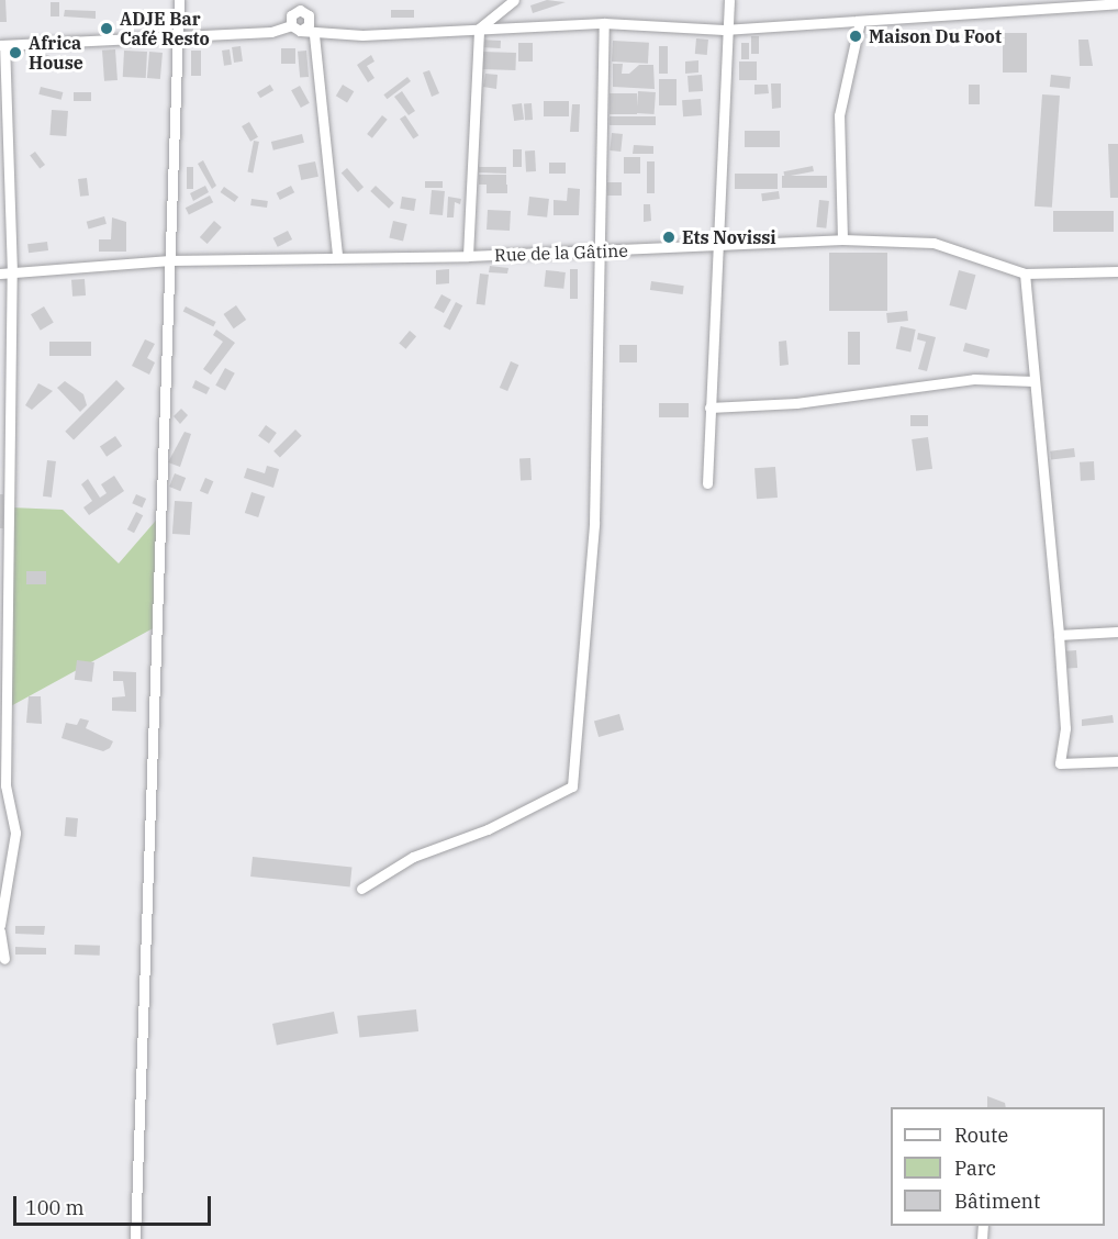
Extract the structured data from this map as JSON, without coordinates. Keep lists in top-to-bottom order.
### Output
{
  "streets": {
    "street": ["Rue de la Gâtine"]
  },
  "places": [
    "ADJE Bar Café Resto",
    "Maison Du Foot",
    "Africa House",
    "Ets Novissi"
  ],
  "legend": ["Route", "Parc", "Bâtiment"],
  "scale_bar": "100 m"
}
